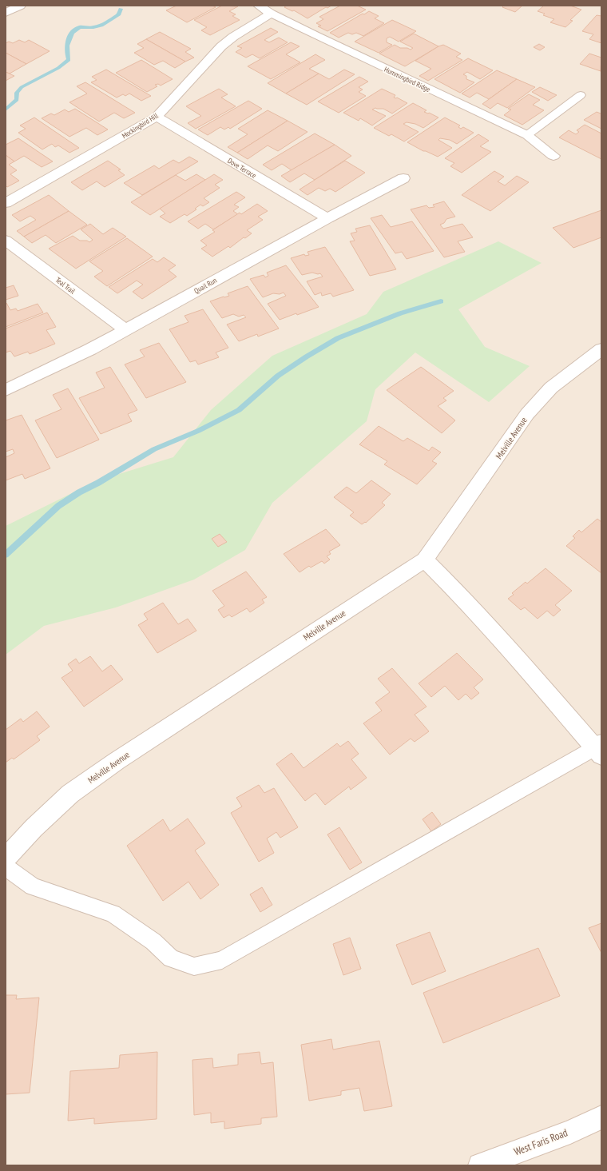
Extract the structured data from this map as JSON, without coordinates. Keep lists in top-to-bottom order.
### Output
{
  "streets": {
    "street": [
      "Hummingbird Ridge",
      "Mockingbird Hill",
      "Dove Terrace",
      "Teal Trail",
      "Quail Run",
      "Melville Avenue",
      "West Faris Road"
    ]
  },
  "crossings": [
    ["Hummingbird Ridge", "Mockingbird Hill"],
    ["Mockingbird Hill", "Dove Terrace"],
    ["Dove Terrace", "Quail Run"],
    ["Teal Trail", "Quail Run"]
  ]
}
